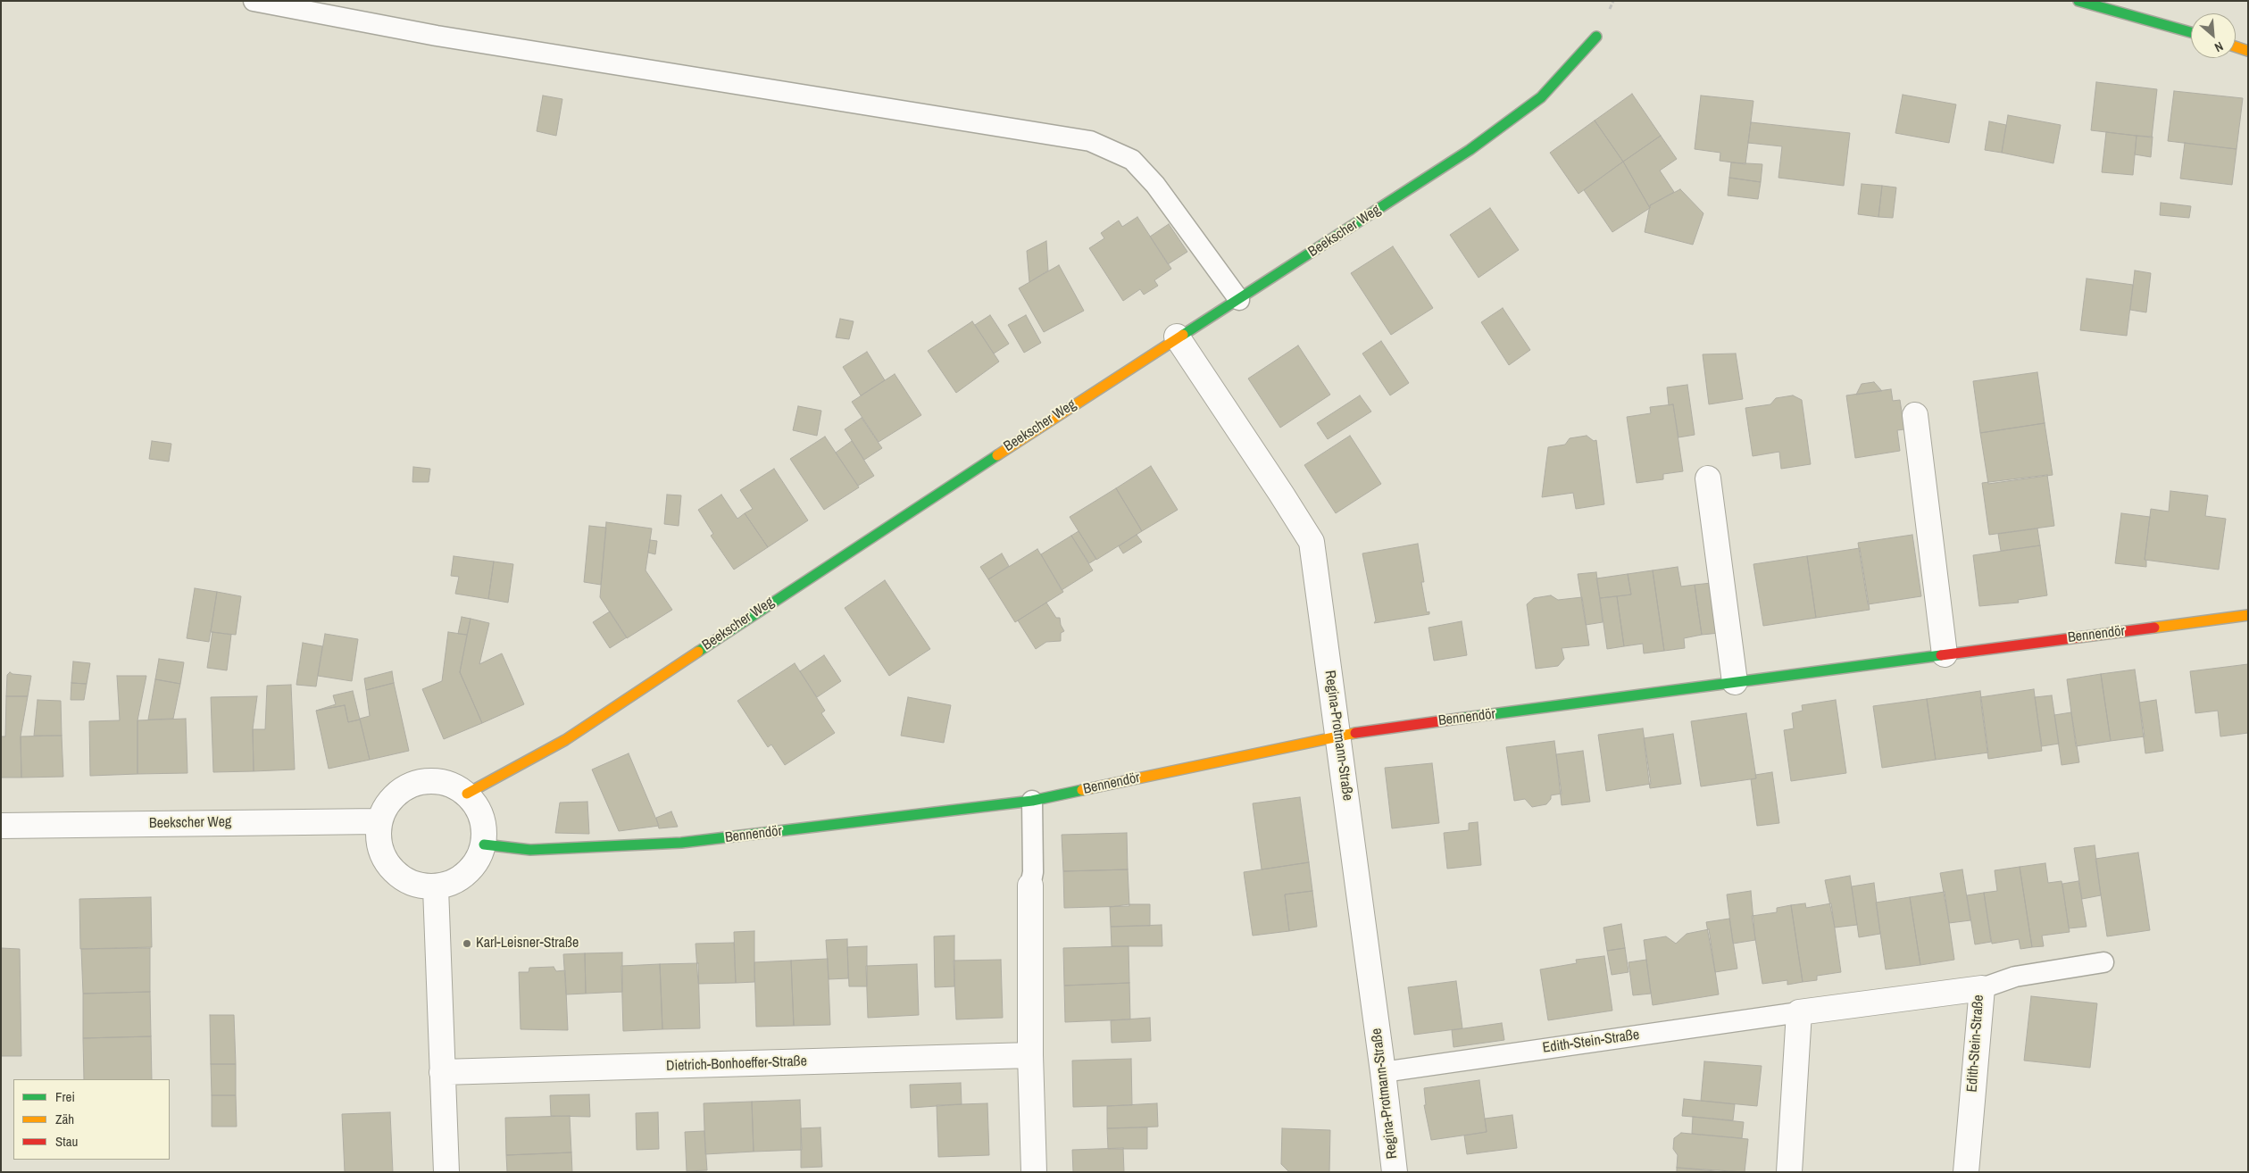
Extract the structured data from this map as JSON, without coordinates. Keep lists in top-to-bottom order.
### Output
{
  "streets": {
    "street": [
      "Beekscher Weg",
      "Bennendör",
      "Regina-Protmann-Straße",
      "Edith-Stein-Straße",
      "Dietrich-Bonhoeffer-Straße"
    ]
  },
  "crossings": [
    ["Beekscher Weg", "Bennendör"],
    ["Beekscher Weg", "Regina-Protmann-Straße"],
    ["Bennendör", "Regina-Protmann-Straße"],
    ["Regina-Protmann-Straße", "Edith-Stein-Straße"]
  ],
  "places": ["Karl-Leisner-Straße"],
  "legend": ["Frei", "Zäh", "Stau"],
  "north": "bottom right"
}
